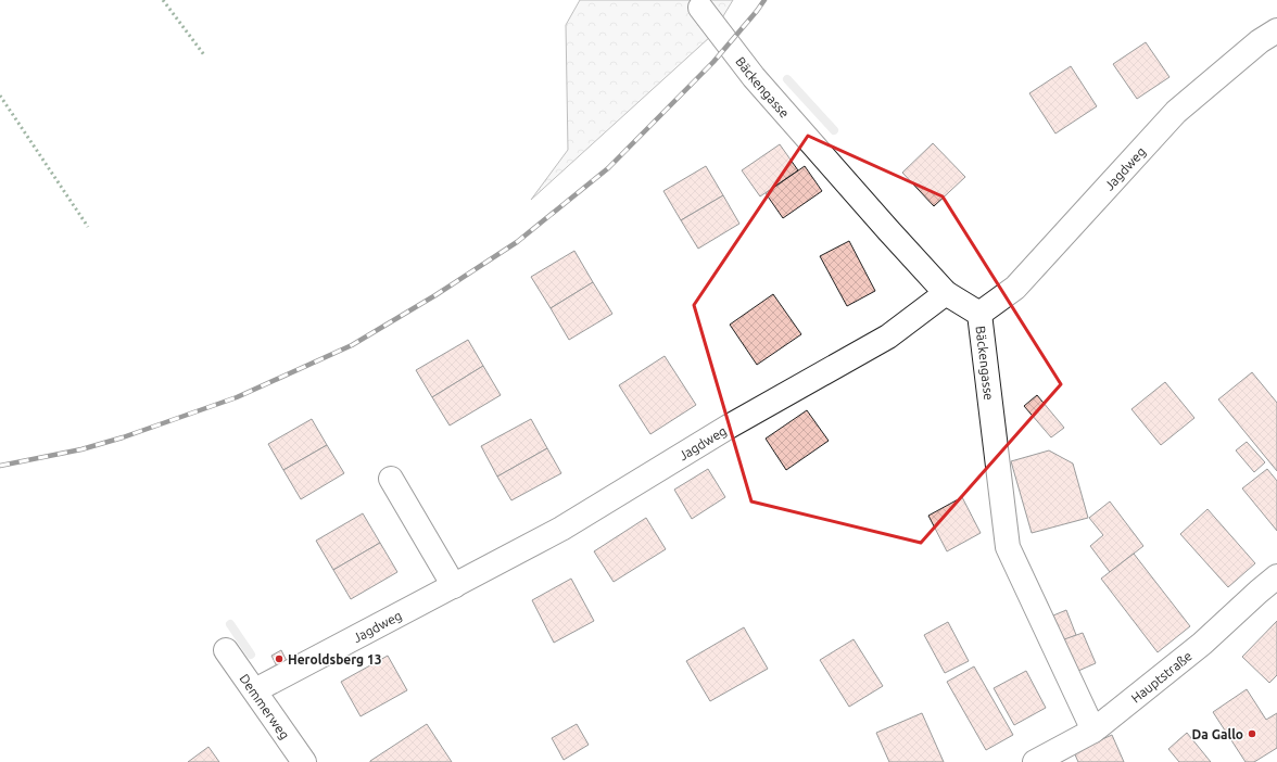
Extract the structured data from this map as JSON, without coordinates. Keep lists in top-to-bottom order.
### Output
{
  "streets": {
    "street": [
      "Bäckengasse",
      "Jagdweg",
      "Hauptstraße",
      "Demmerweg"
    ]
  },
  "crossings": [
    ["Bäckengasse", "Jagdweg"],
    ["Bäckengasse", "Hauptstraße"],
    ["Jagdweg", "Demmerweg"]
  ],
  "places": ["Heroldsberg 13", "Da Gallo"]
}
